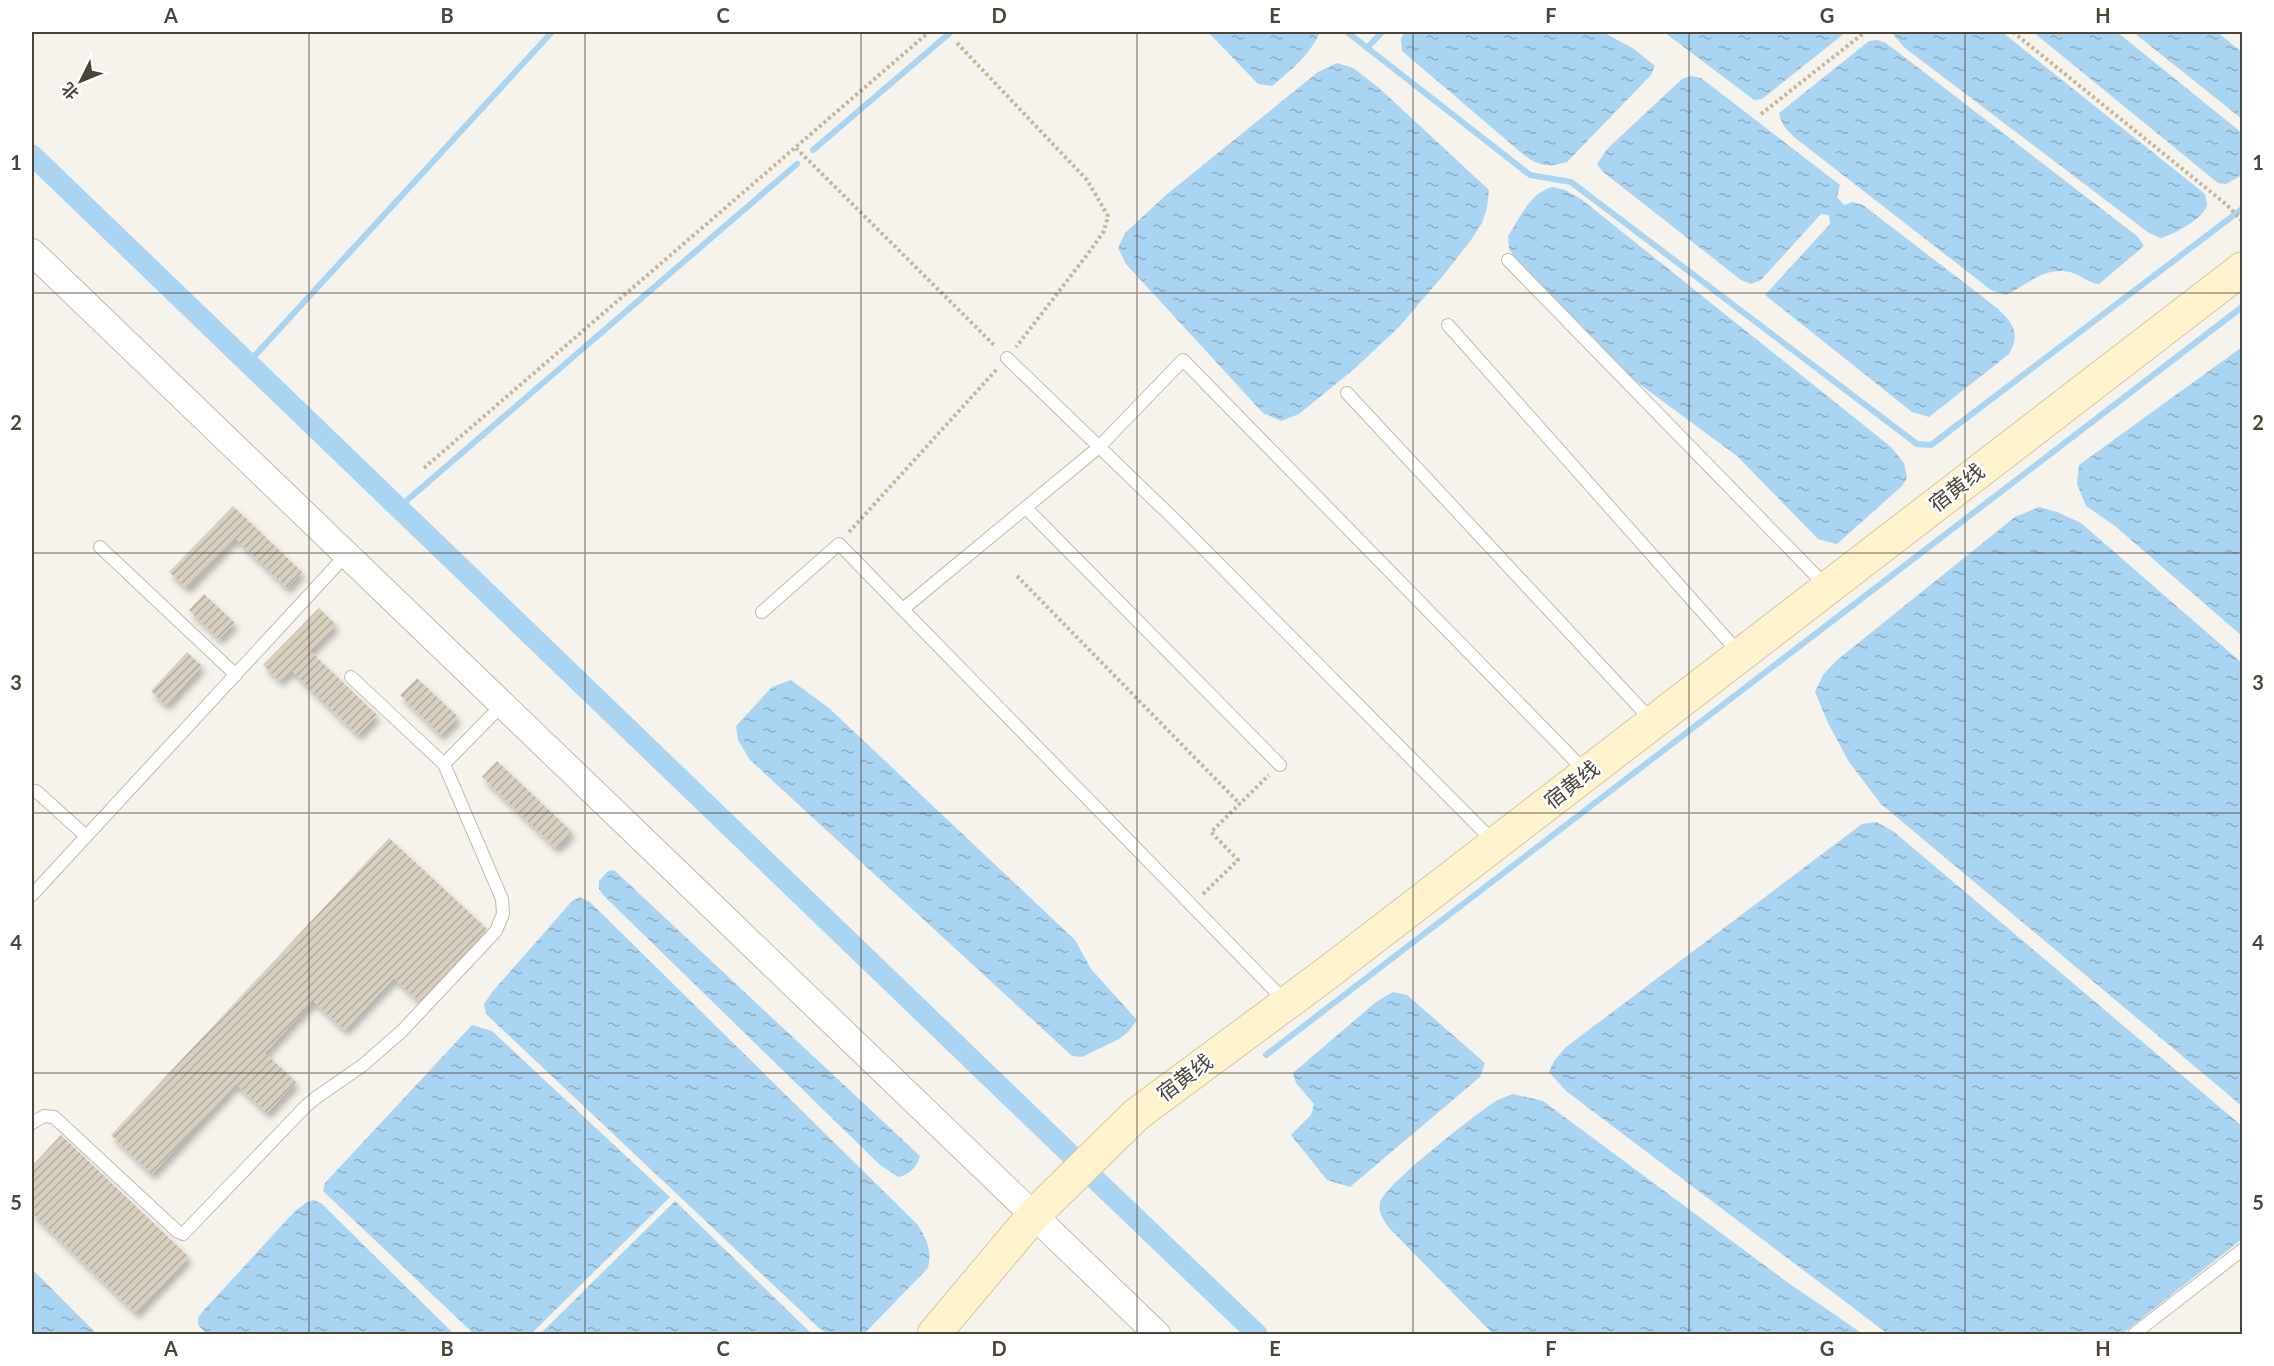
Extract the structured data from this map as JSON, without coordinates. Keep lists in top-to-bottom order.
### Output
{
  "streets": {
    "main road": ["宿黄线"]
  },
  "north": "bottom left",
  "grid": {
    "columns": [
      "A",
      "B",
      "C",
      "D",
      "E",
      "F",
      "G",
      "H"
    ],
    "rows": [
      "1",
      "2",
      "3",
      "4",
      "5"
    ]
  }
}
